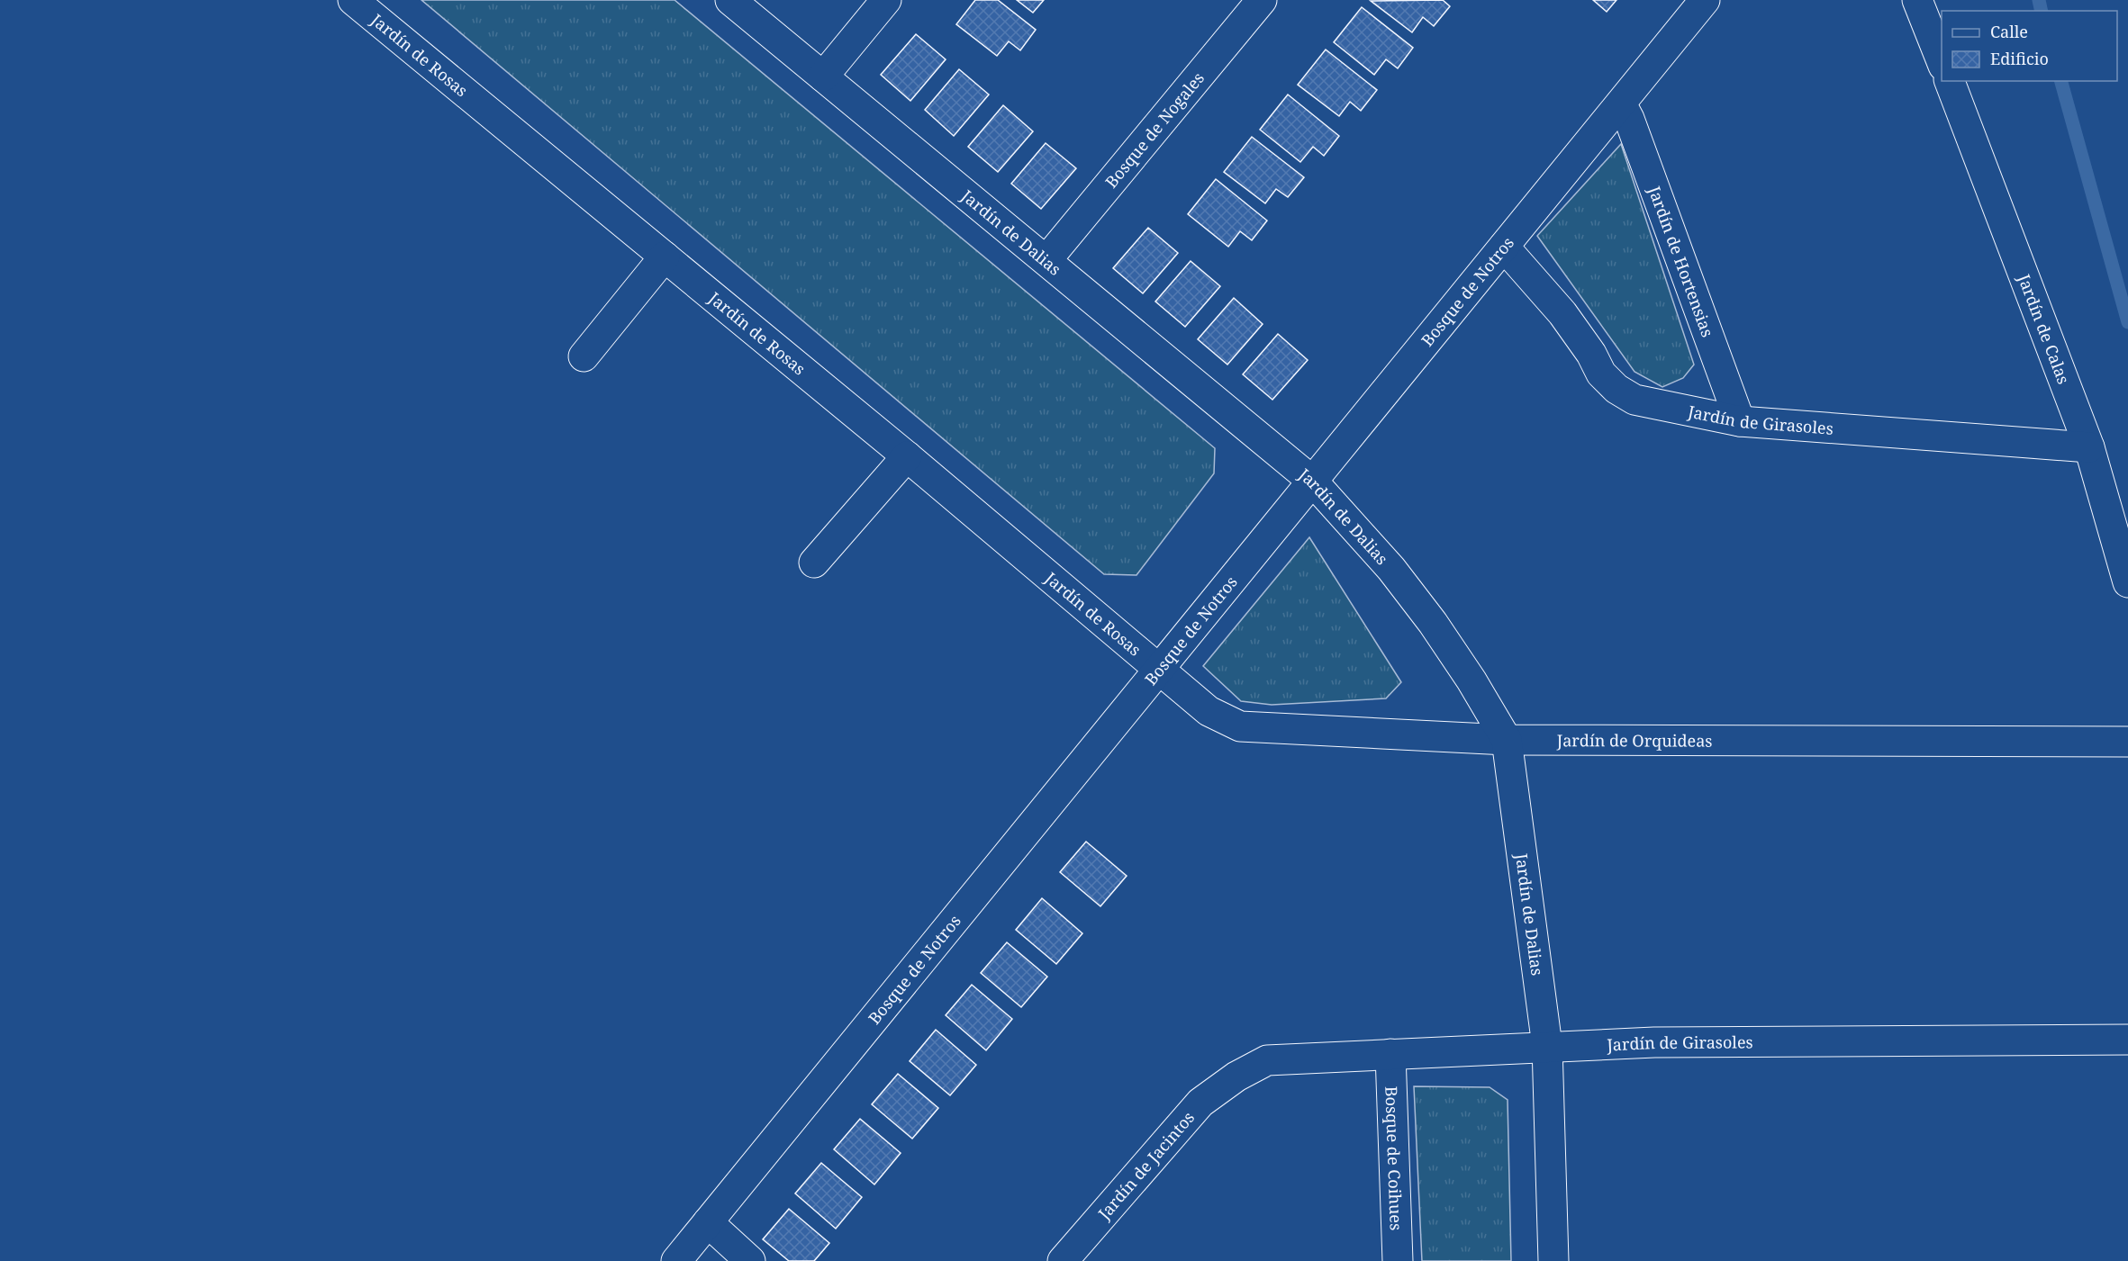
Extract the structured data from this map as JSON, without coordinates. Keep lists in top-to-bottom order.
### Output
{
  "streets": {
    "street": [
      "Jardín de Rosas",
      "Bosque de Nogales",
      "Jardín de Dalias",
      "Jardín de Hortensias",
      "Bosque de Notros",
      "Jardín de Calas",
      "Jardín de Girasoles",
      "Jardín de Orquideas",
      "Bosque de Coihues",
      "Jardín de Jacintos"
    ]
  },
  "crossings": [
    ["Jardín de Rosas", "Bosque de Notros"],
    ["Jardín de Rosas", "Jardín de Orquideas"],
    ["Bosque de Nogales", "Jardín de Dalias"],
    ["Jardín de Dalias", "Bosque de Notros"],
    ["Jardín de Dalias", "Jardín de Girasoles"],
    ["Jardín de Dalias", "Jardín de Orquideas"],
    ["Jardín de Hortensias", "Bosque de Notros"],
    ["Jardín de Hortensias", "Jardín de Girasoles"],
    ["Bosque de Notros", "Jardín de Girasoles"],
    ["Bosque de Notros", "Jardín de Orquideas"],
    ["Jardín de Calas", "Jardín de Girasoles"],
    ["Jardín de Girasoles", "Bosque de Coihues"],
    ["Jardín de Girasoles", "Jardín de Jacintos"]
  ],
  "legend": ["Calle", "Edificio"]
}
